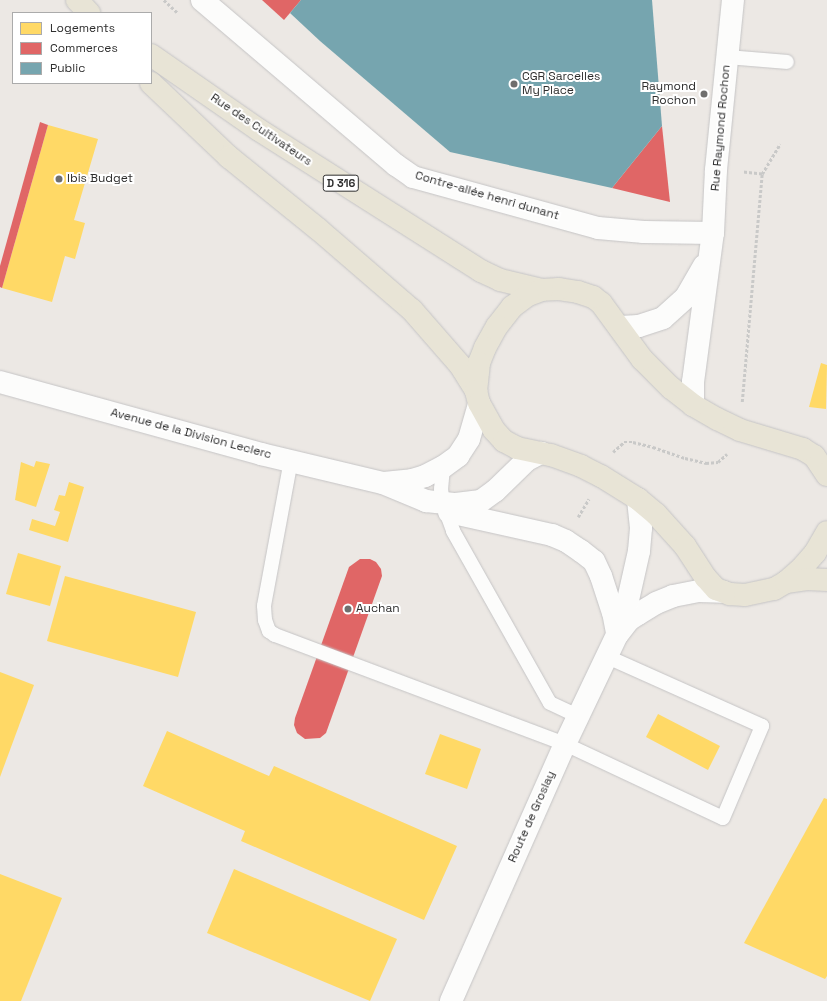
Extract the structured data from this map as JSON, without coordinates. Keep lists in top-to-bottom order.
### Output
{
  "streets": {
    "main road": [
      "Rue Raymond Rochon",
      "Rue des Cultivateurs",
      "D 316",
      "Contre-allée henri dunant",
      "Avenue de la Division Leclerc",
      "Route de Groslay"
    ]
  },
  "crossings": [
    ["Rue Raymond Rochon", "Contre-allée henri dunant"]
  ],
  "places": [
    "CGR Sarcelles My Place",
    "Raymond Rochon",
    "Ibis Budget",
    "Auchan"
  ],
  "legend": ["Logements", "Commerces", "Public"]
}
